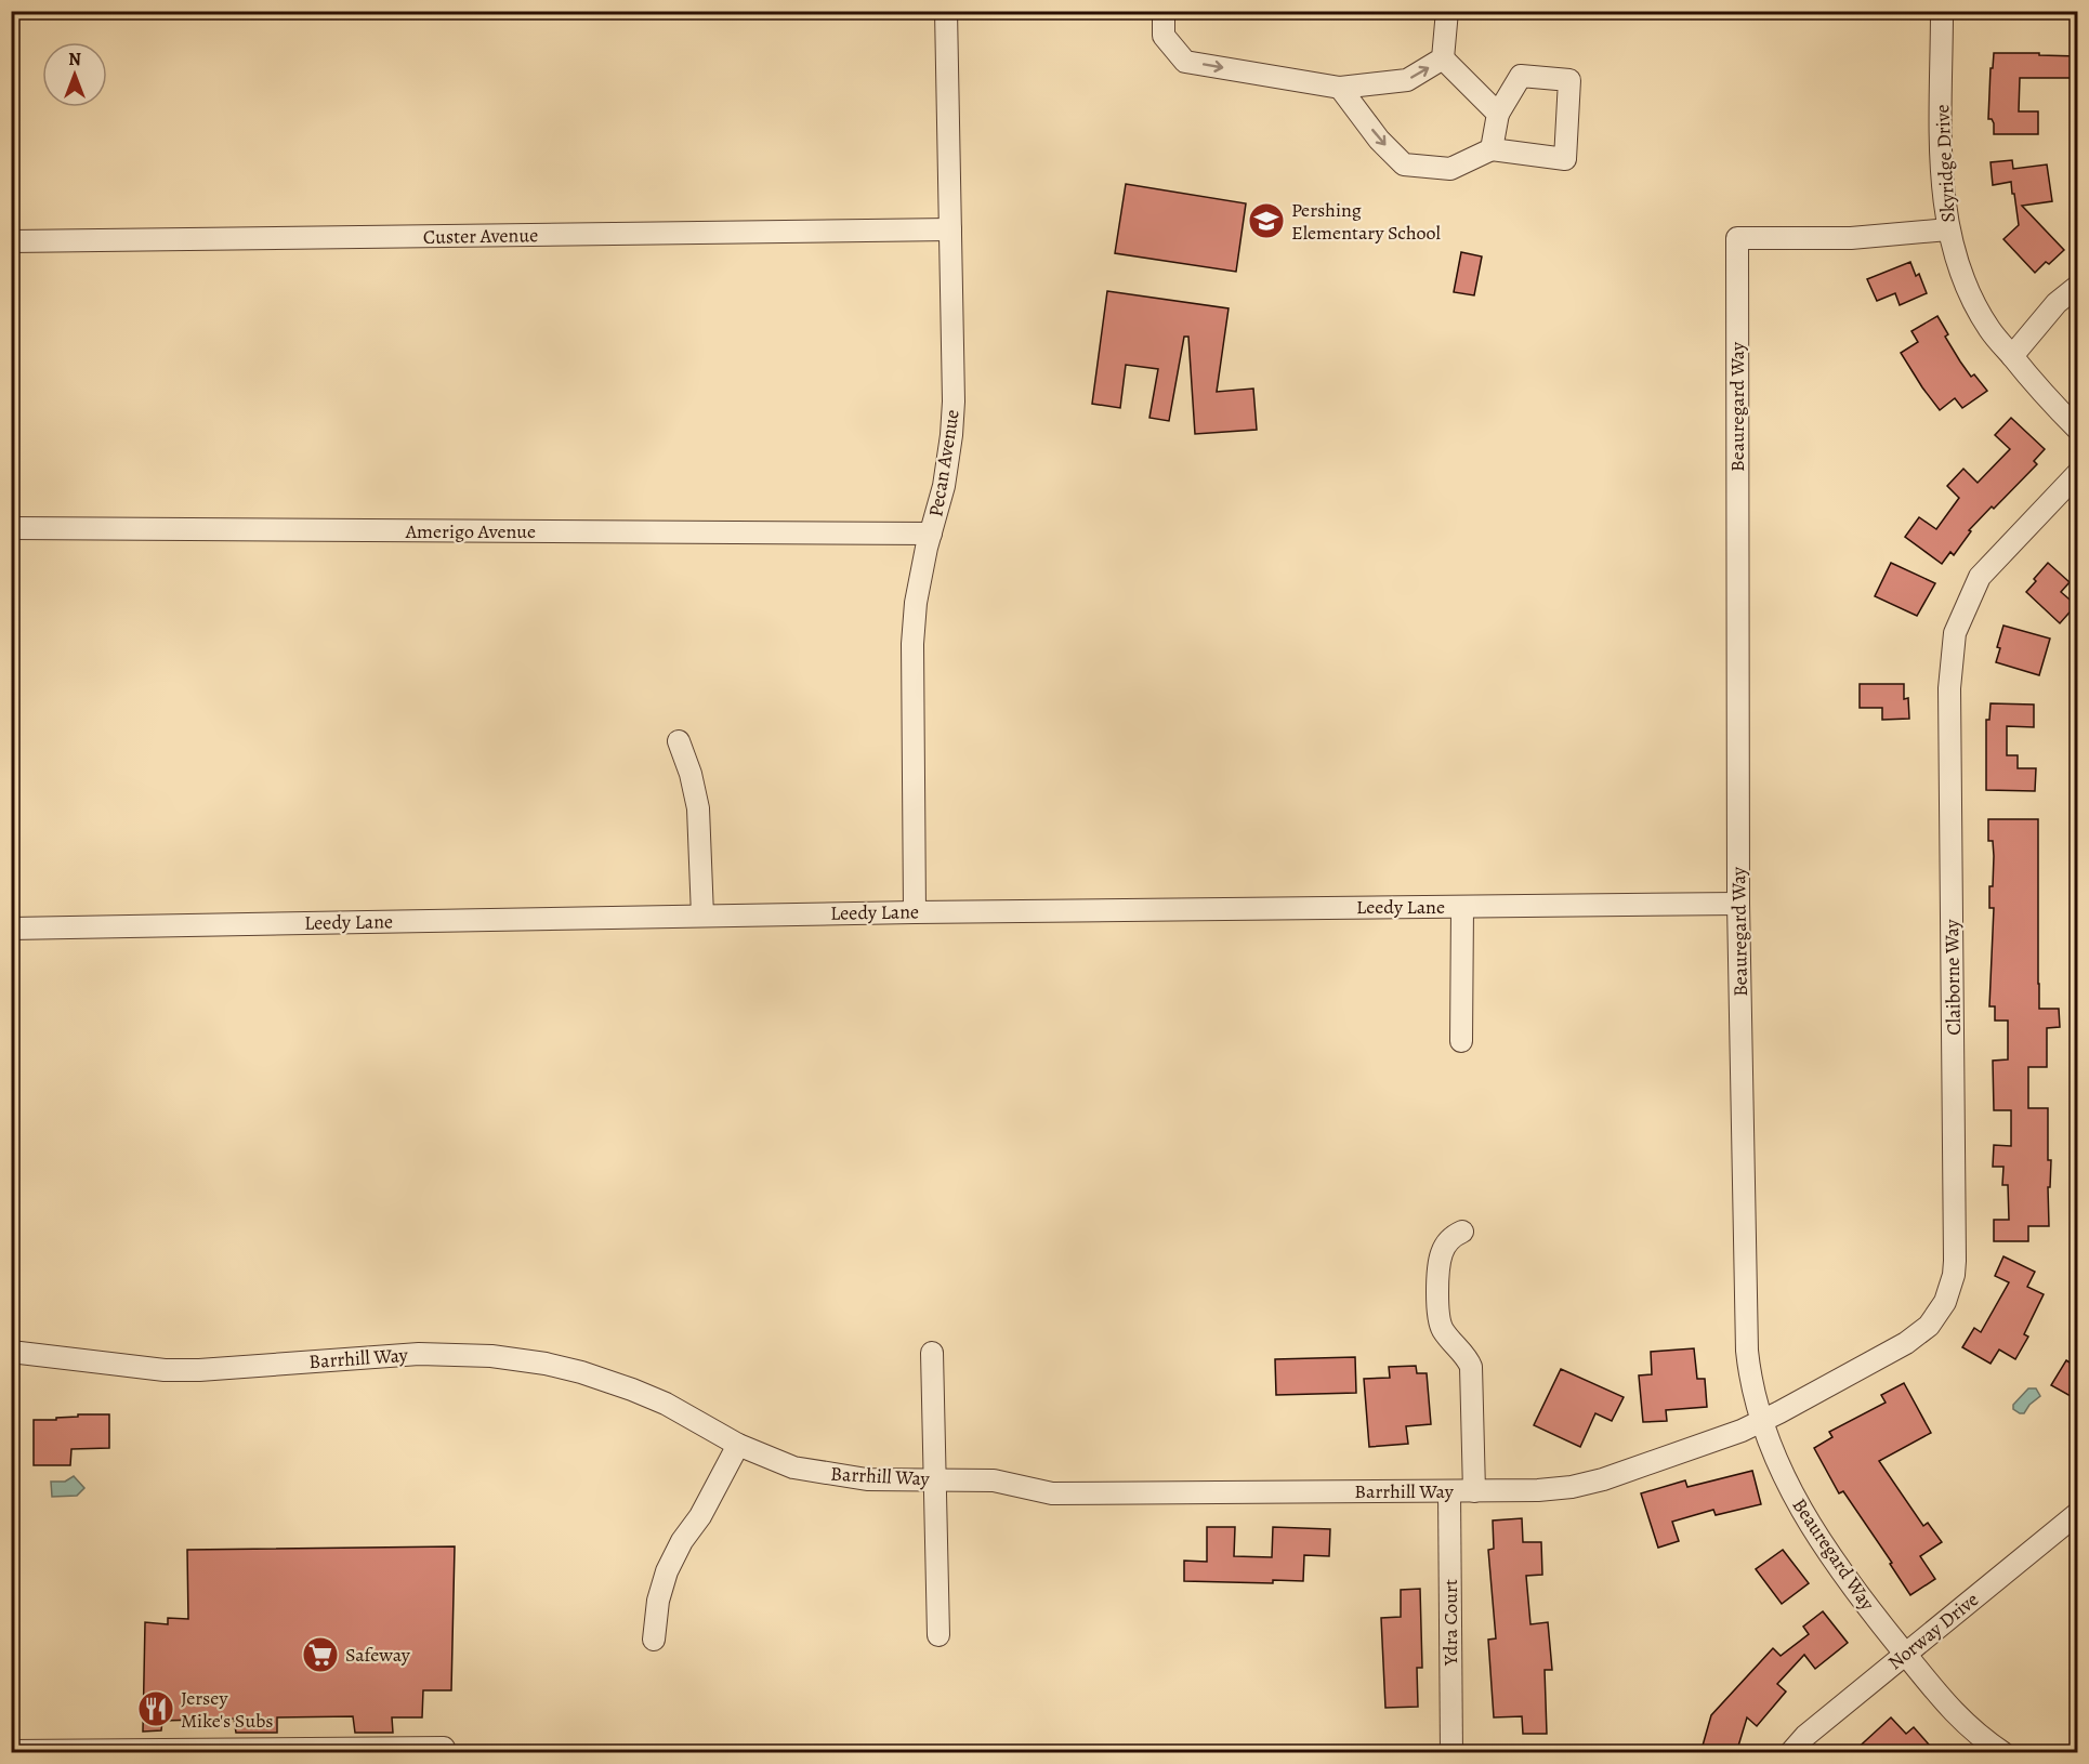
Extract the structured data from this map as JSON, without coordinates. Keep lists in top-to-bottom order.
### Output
{
  "streets": {
    "street": [
      "Skyridge Drive",
      "Custer Avenue",
      "Beauregard Way",
      "Pecan Avenue",
      "Amerigo Avenue",
      "Leedy Lane",
      "Claiborne Way",
      "Barrhill Way",
      "Ydra Court",
      "Norway Drive"
    ]
  },
  "crossings": [
    ["Skyridge Drive", "Beauregard Way"],
    ["Custer Avenue", "Pecan Avenue"],
    ["Beauregard Way", "Leedy Lane"],
    ["Beauregard Way", "Claiborne Way"],
    ["Beauregard Way", "Barrhill Way"],
    ["Beauregard Way", "Norway Drive"],
    ["Pecan Avenue", "Amerigo Avenue"],
    ["Pecan Avenue", "Leedy Lane"],
    ["Claiborne Way", "Barrhill Way"],
    ["Barrhill Way", "Ydra Court"]
  ],
  "places": {
    "school or university": ["Pershing Elementary School"],
    "supermarket": ["Safeway"],
    "restaurant": ["Jersey Mike's Subs"]
  },
  "north": "top"
}
